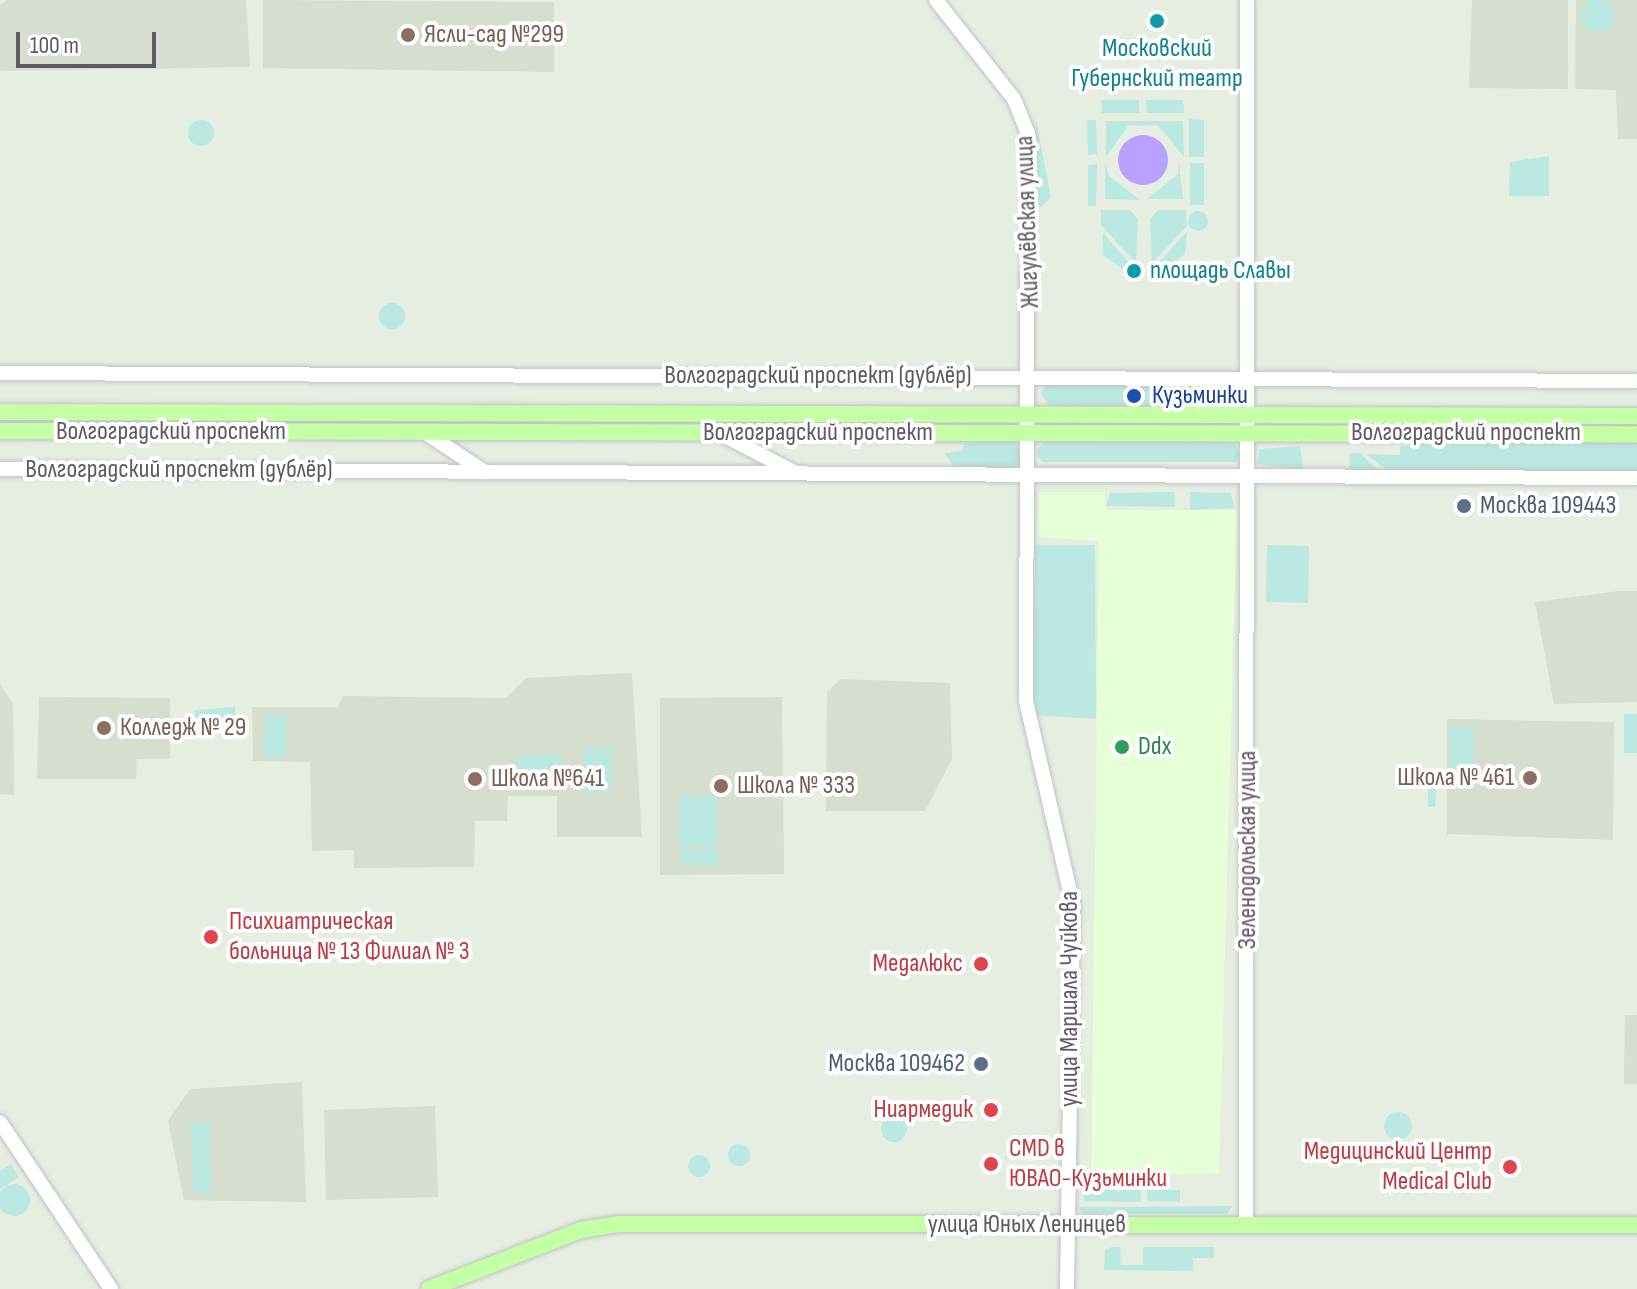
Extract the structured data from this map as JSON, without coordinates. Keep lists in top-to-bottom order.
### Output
{
  "streets": {
    "main road": ["Волгоградский проспект (дублёр)", "Волгоградский проспект", "улица Юных Ленинцев"],
    "street": ["Жигулёвская улица", "Зеленодольская улица", "улица Маршала Чуйкова"]
  },
  "crossings": [
    ["Жигулёвская улица", "Волгоградский проспект (дублёр)"],
    ["Жигулёвская улица", "Волгоградский проспект"],
    ["Жигулёвская улица", "улица Маршала Чуйкова"],
    ["Волгоградский проспект (дублёр)", "Волгоградский проспект"],
    ["Волгоградский проспект (дублёр)", "Зеленодольская улица"],
    ["Волгоградский проспект (дублёр)", "улица Маршала Чуйкова"],
    ["Волгоградский проспект", "Зеленодольская улица"],
    ["Волгоградский проспект", "улица Маршала Чуйкова"],
    ["Зеленодольская улица", "улица Юных Ленинцев"],
    ["улица Маршала Чуйкова", "улица Юных Ленинцев"]
  ],
  "places": [
    "Московский Губернский театр",
    "Ясли-сад №299",
    "площадь Славы",
    "Кузьминки",
    "Москва 109443",
    "Колледж № 29",
    "Ddx",
    "Школа № 461",
    "Школа №641",
    "Школа № 333",
    "Психиатрическая больница № 13 Филиал № 3",
    "Медалюкс",
    "Москва 109462",
    "Ниармедик",
    "CMD в ЮВАО-Кузьминки",
    "Медицинский Центр Medical Club"
  ],
  "scale_bar": "100 m"
}
